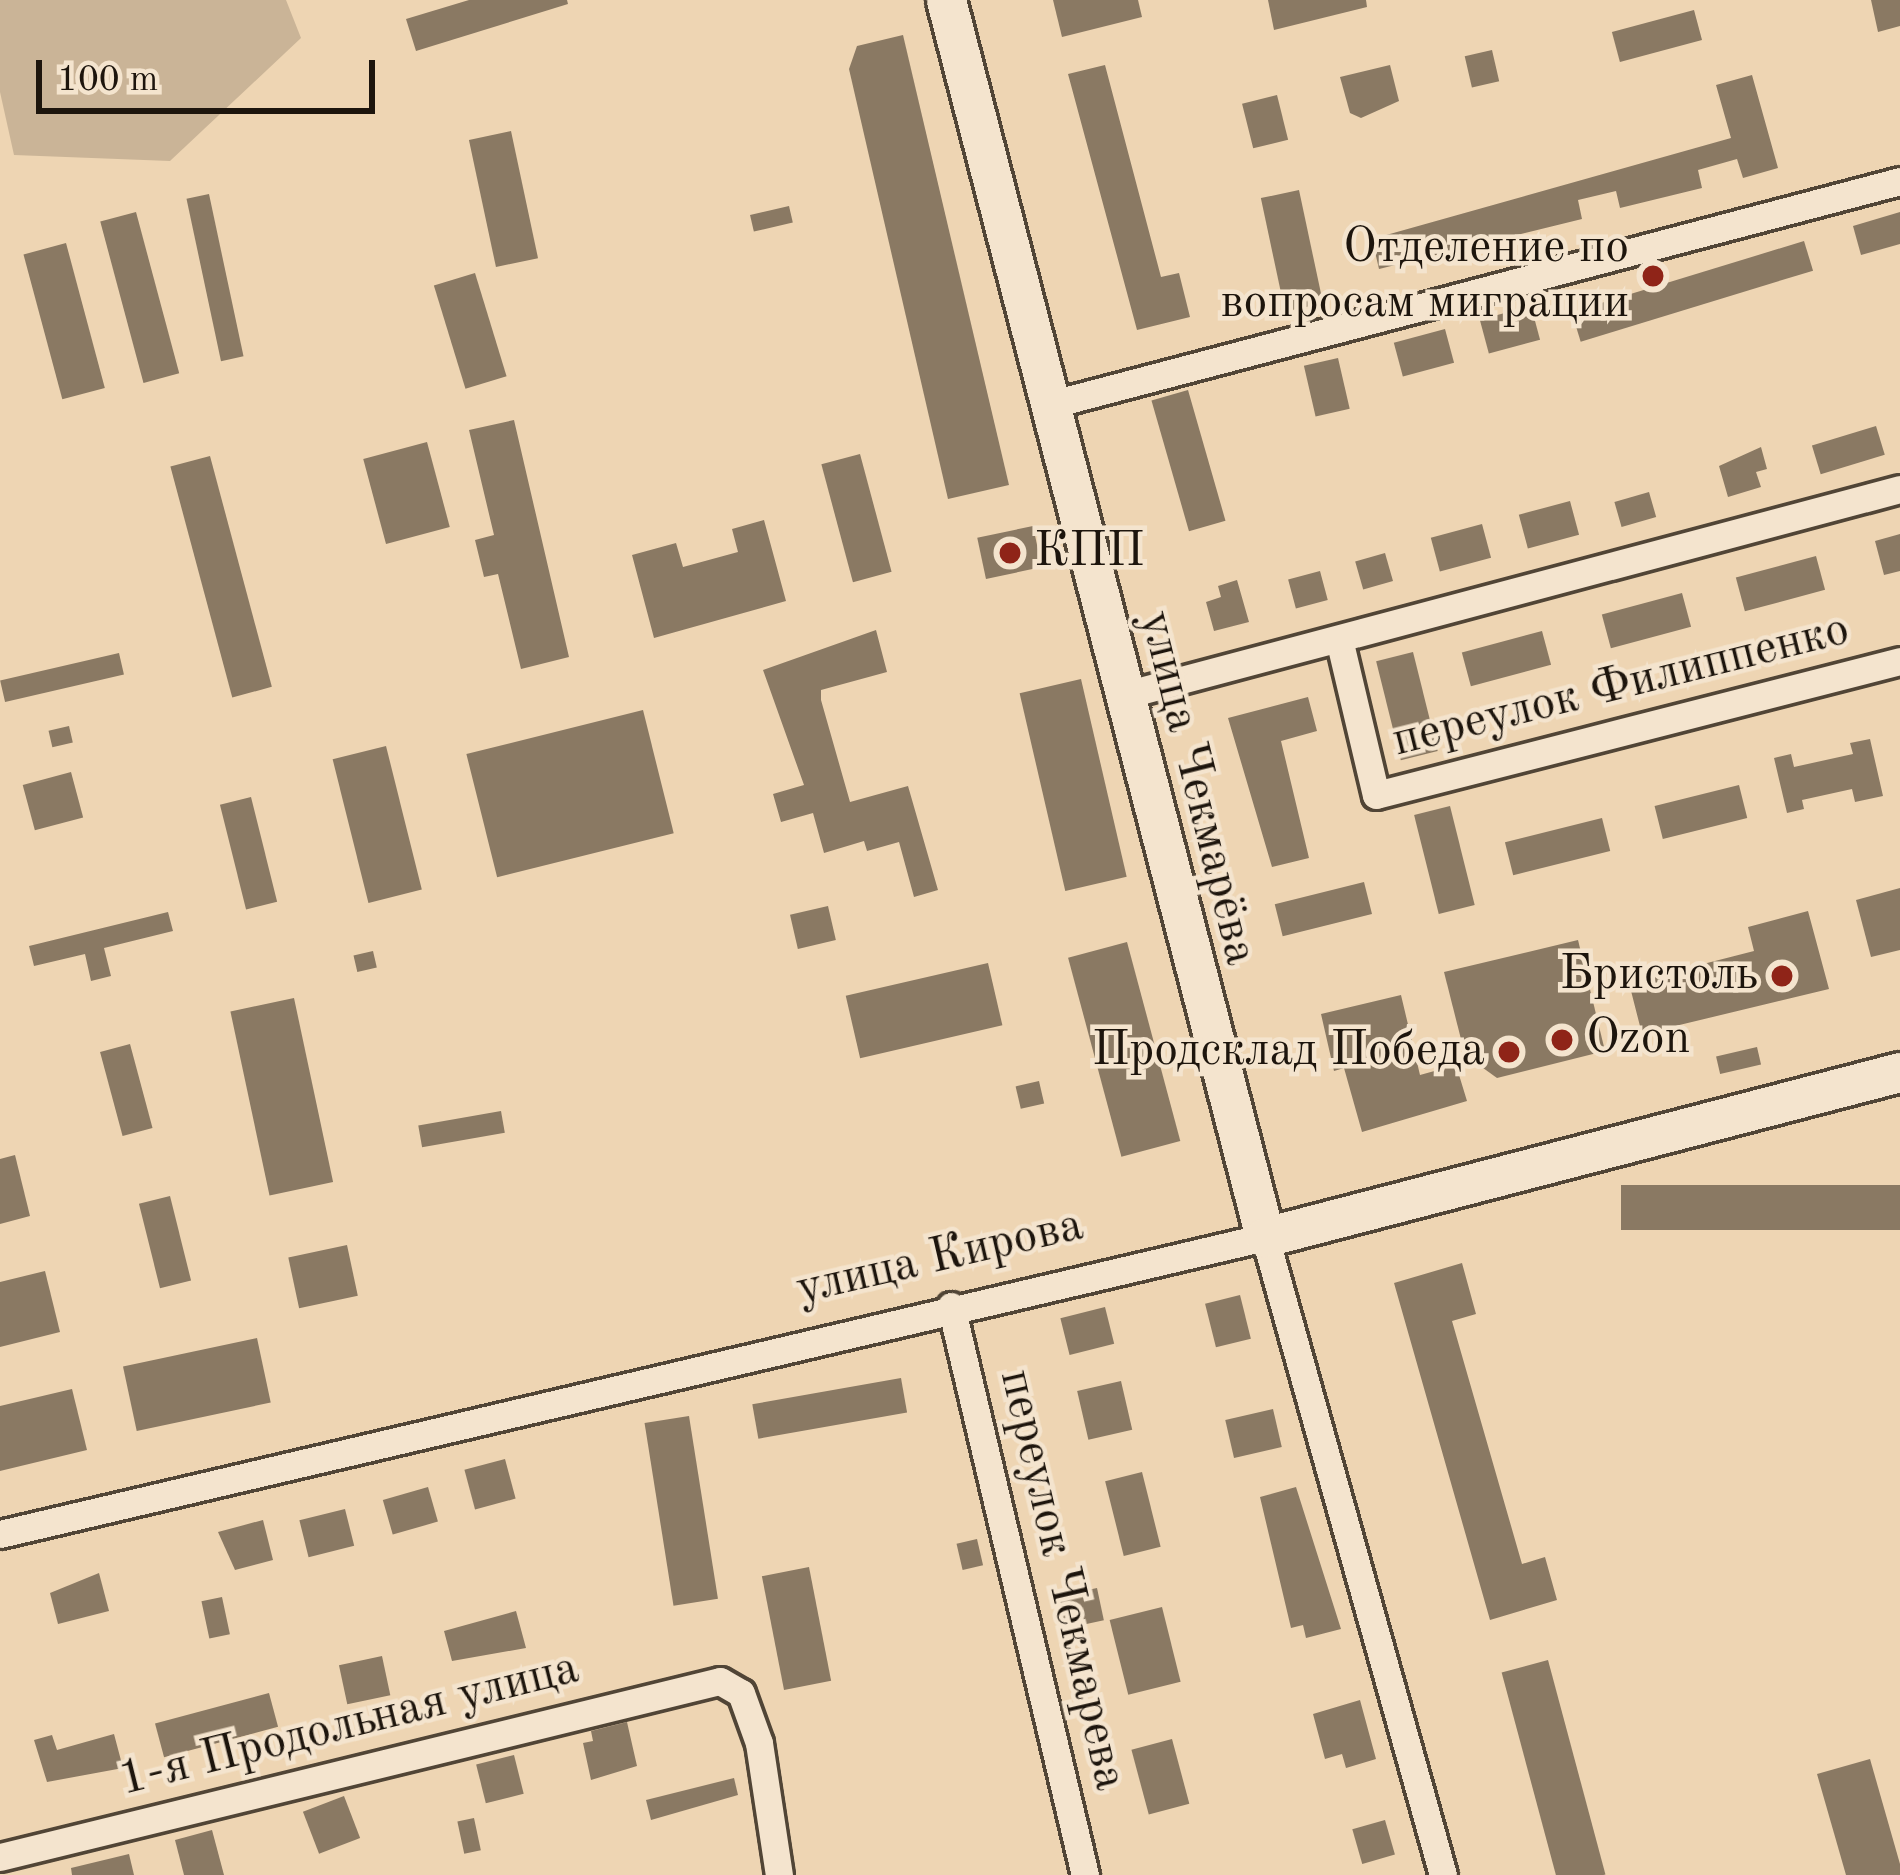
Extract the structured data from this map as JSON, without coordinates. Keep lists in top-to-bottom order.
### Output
{
  "streets": {
    "street": [
      "переулок Филиппенко",
      "улица Чекмарёва",
      "улица Кирова",
      "переулок Чекмарева",
      "1-я Продольная улица"
    ]
  },
  "crossings": [
    ["улица Чекмарёва", "улица Кирова"],
    ["улица Кирова", "переулок Чекмарева"]
  ],
  "places": [
    "Отделение по вопросам миграции",
    "КПП",
    "Бристоль",
    "Ozon",
    "Продсклад Победа"
  ],
  "scale_bar": "100 m"
}
